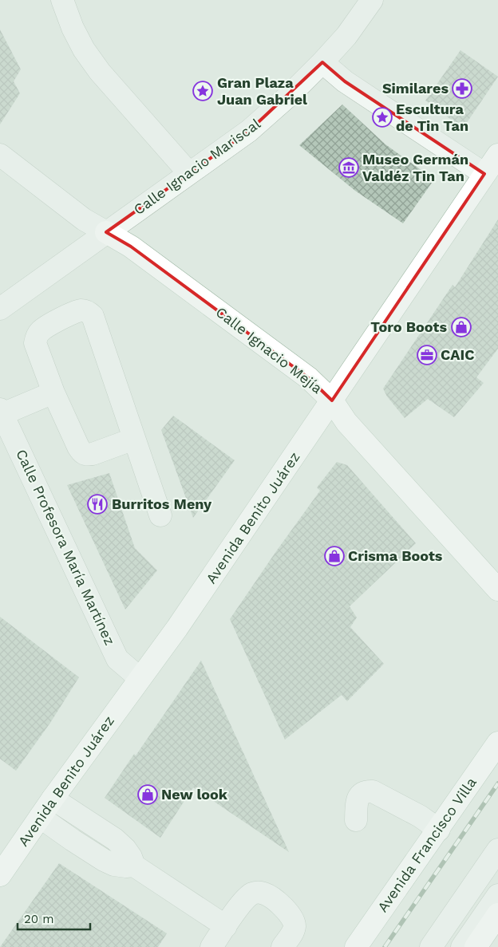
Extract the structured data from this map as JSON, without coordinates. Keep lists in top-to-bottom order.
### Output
{
  "streets": {
    "main road": ["Calle Ignacio Mejía", "Avenida Benito Juárez", "Avenida Francisco Villa"],
    "street": ["Calle Ignacio Mariscal", "Calle Profesora María Martínez"]
  },
  "crossings": [
    ["Calle Ignacio Mariscal", "Calle Ignacio Mejía"],
    ["Calle Ignacio Mejía", "Avenida Benito Juárez"],
    ["Avenida Benito Juárez", "Calle Profesora María Martínez"]
  ],
  "places": {
    "pharmacy": ["Similares"],
    "place": ["Gran Plaza Juan Gabriel", "Escultura de Tin Tan"],
    "museum": ["Museo Germán Valdéz Tin Tan"],
    "shop": ["Toro Boots", "Crisma Boots", "New look"],
    "office": ["CAIC"],
    "restaurant": ["Burritos Meny"]
  },
  "scale_bar": "20 m"
}
